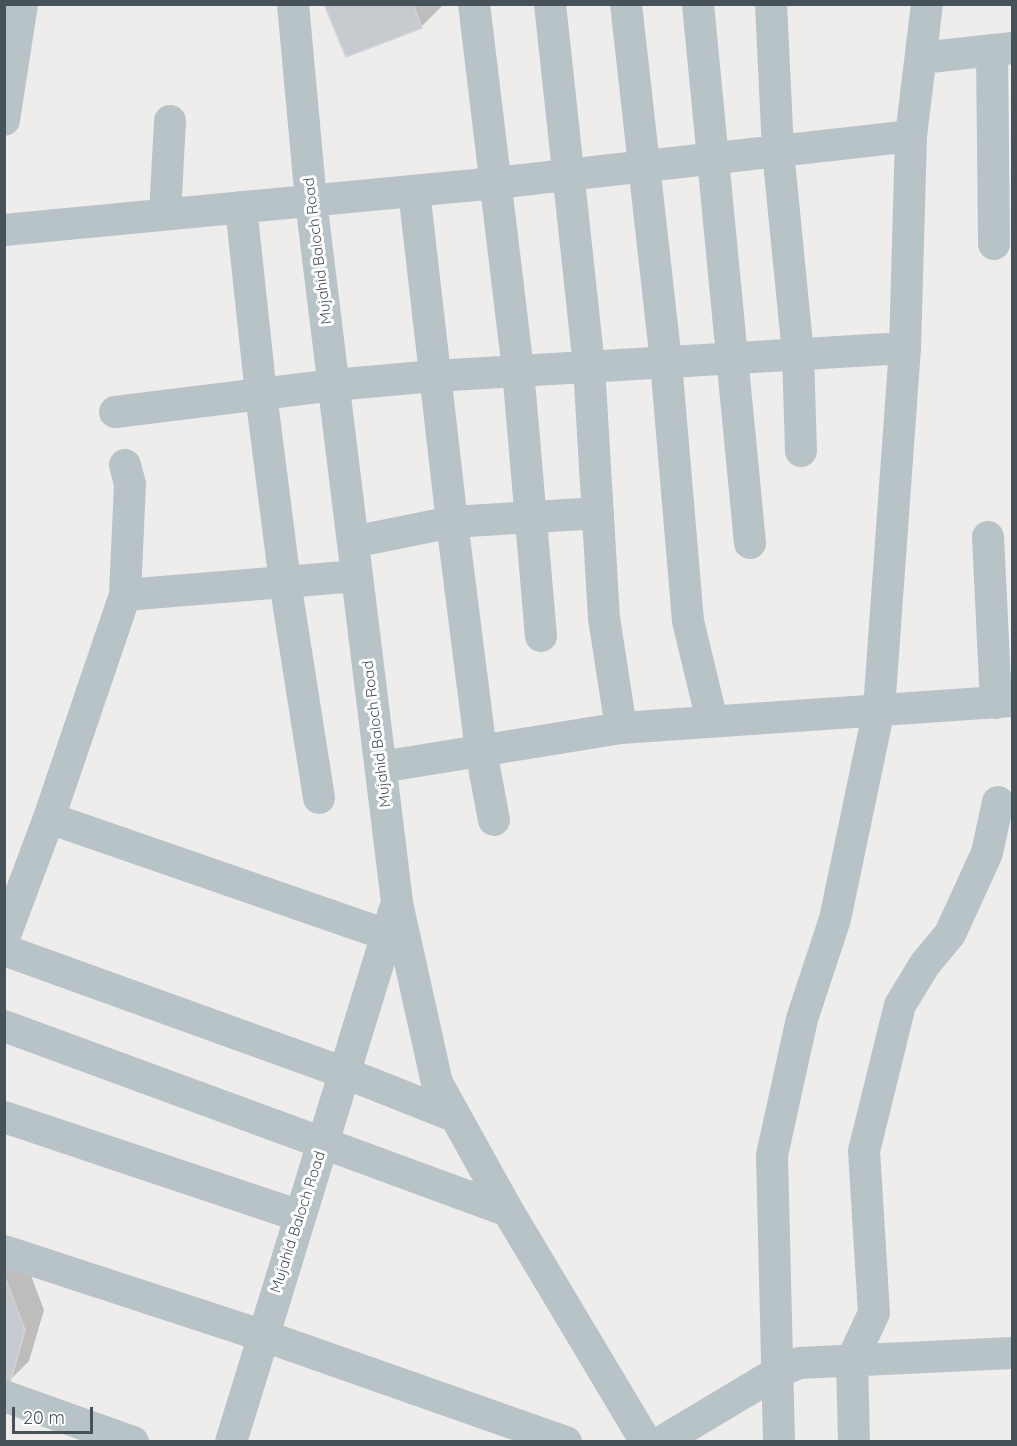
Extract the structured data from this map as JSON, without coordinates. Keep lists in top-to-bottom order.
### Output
{
  "streets": {
    "street": ["Mujahid Baloch Road"]
  },
  "scale_bar": "20 m"
}
